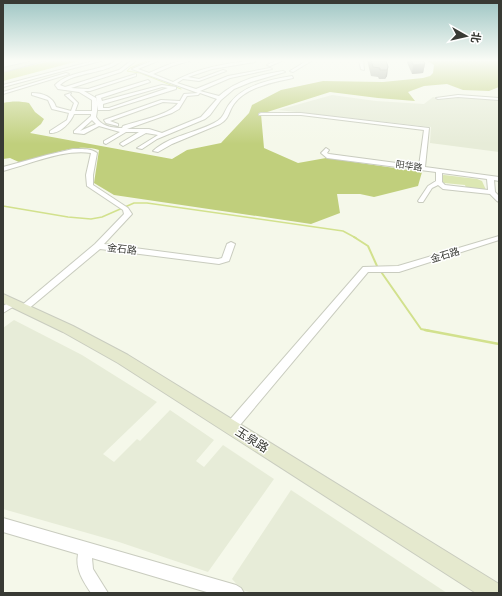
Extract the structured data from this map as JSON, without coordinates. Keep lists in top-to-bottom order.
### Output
{
  "streets": {
    "street": ["阳华路", "金石路", "玉泉路"]
  },
  "crossings": [
    ["金石路", "玉泉路"]
  ],
  "north": "right"
}
